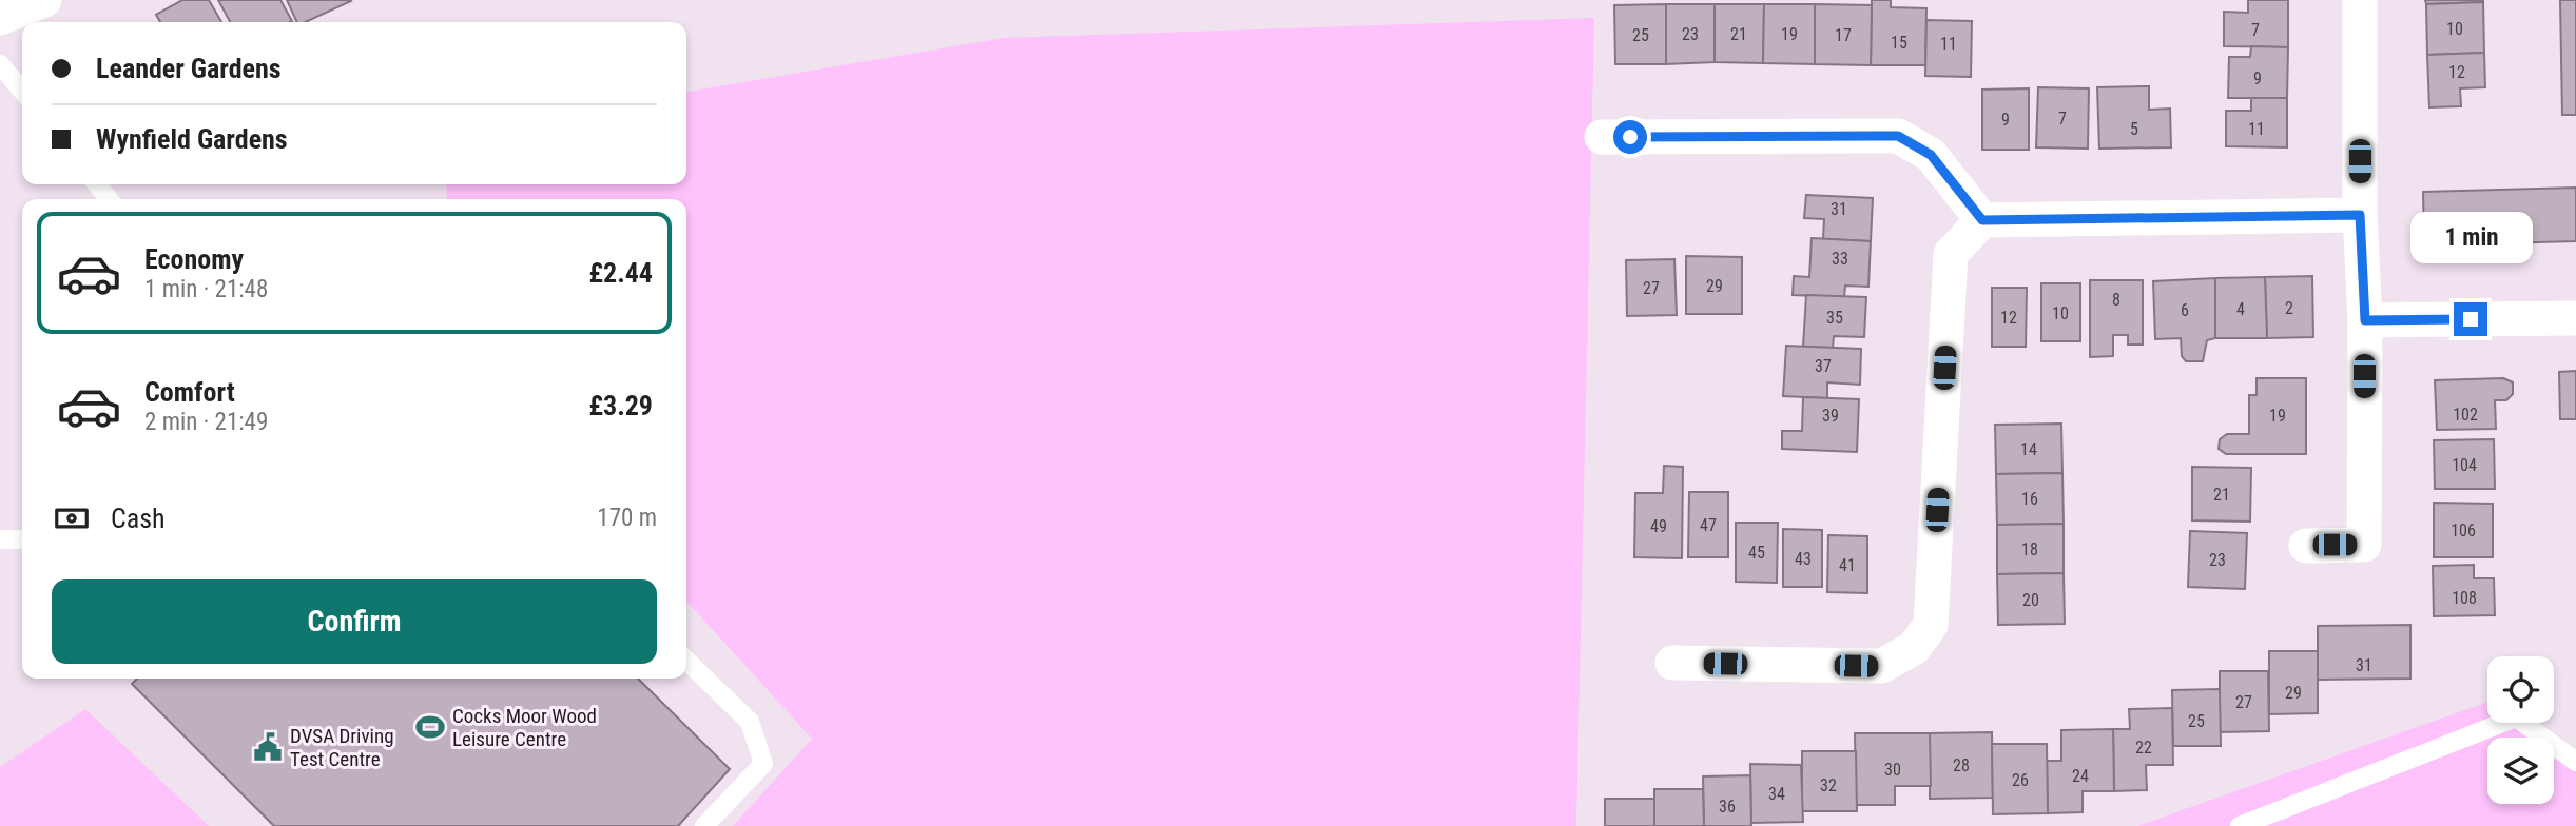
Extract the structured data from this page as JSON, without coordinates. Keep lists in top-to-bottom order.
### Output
{
  "places": {
    "sports": ["Cocks Moor Wood Leisure Centre"],
    "public building": ["DVSA Driving Test Centre"]
  },
  "house_numbers": [
    "10",
    "7",
    "23",
    "21",
    "19",
    "25",
    "17",
    "15",
    "11",
    "12",
    "9",
    "7",
    "9",
    "5",
    "11",
    "31",
    "33",
    "29",
    "27",
    "8",
    "2",
    "4",
    "6",
    "10",
    "35",
    "12",
    "37",
    "102",
    "39",
    "19",
    "14",
    "104",
    "21",
    "16",
    "47",
    "49",
    "106",
    "18",
    "45",
    "43",
    "23",
    "41",
    "108",
    "20",
    "31",
    "29",
    "27",
    "25",
    "22",
    "28",
    "30",
    "24",
    "26",
    "32",
    "34",
    "36"
  ],
  "page": {
    "banner": ["Leander Gardens", "Wynfield Gardens"],
    "bubble": "1 min",
    "list": [
      {
        "name": "Economy",
        "note": "1 min · 21:48",
        "value": "£2.44"
      },
      {
        "name": "Comfort",
        "note": "2 min · 21:49",
        "value": "£3.29"
      }
    ],
    "pay": ["Cash", "170 m"],
    "buttons": "Confirm"
  }
}
